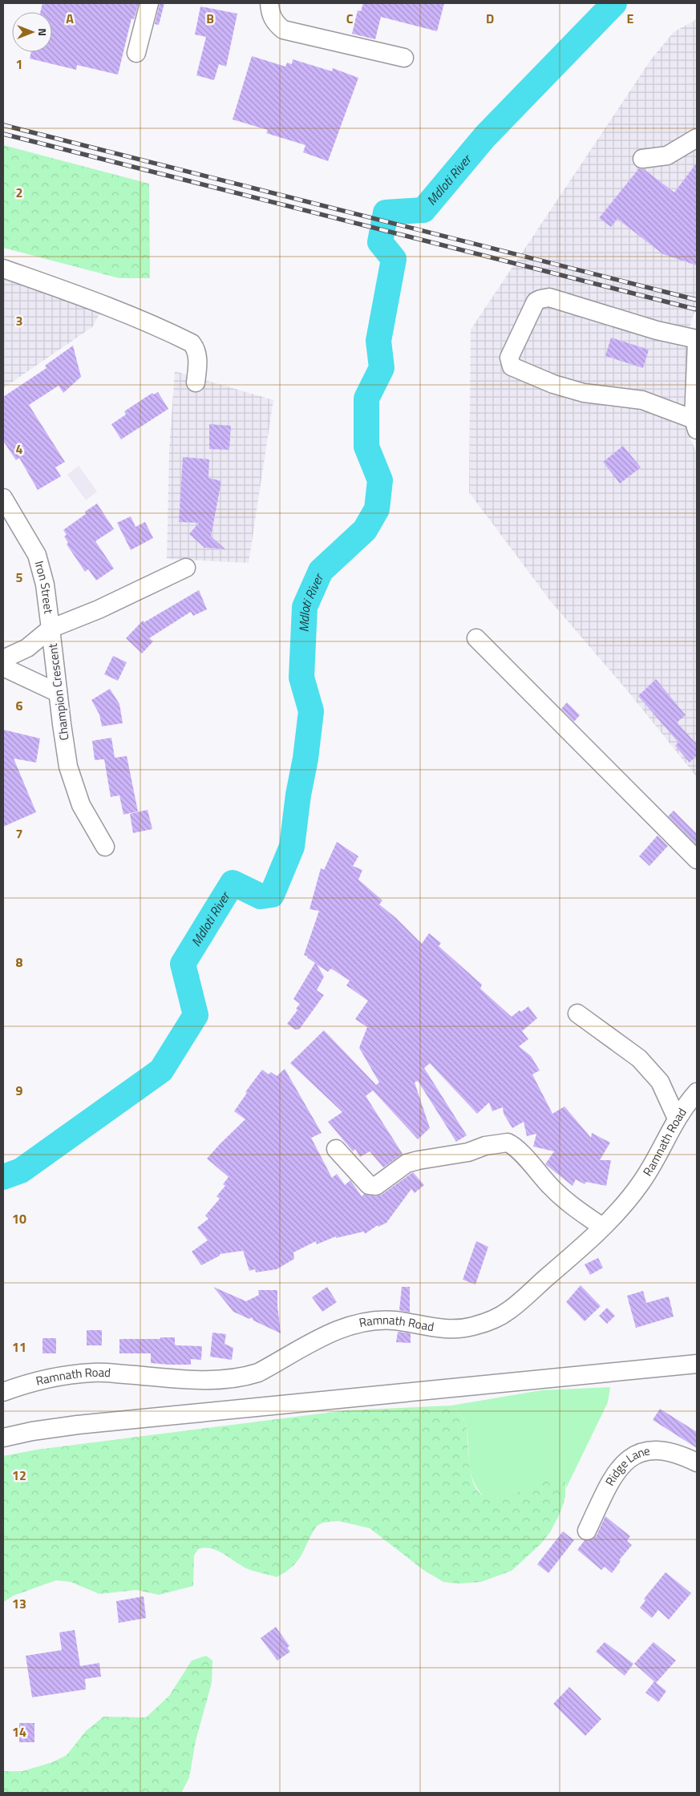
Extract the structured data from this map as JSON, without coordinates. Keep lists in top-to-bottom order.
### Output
{
  "streets": {
    "street": [
      "Iron Street",
      "Champion Crescent",
      "Ramnath Road",
      "Ridge Lane"
    ]
  },
  "crossings": [
    ["Iron Street", "Champion Crescent"]
  ],
  "water": ["Mdloti River"],
  "north": "right",
  "grid": {
    "columns": [
      "A",
      "B",
      "C",
      "D",
      "E"
    ],
    "rows": [
      "1",
      "2",
      "3",
      "4",
      "5",
      "6",
      "7",
      "8",
      "9",
      "10",
      "11",
      "12",
      "13",
      "14"
    ]
  }
}
